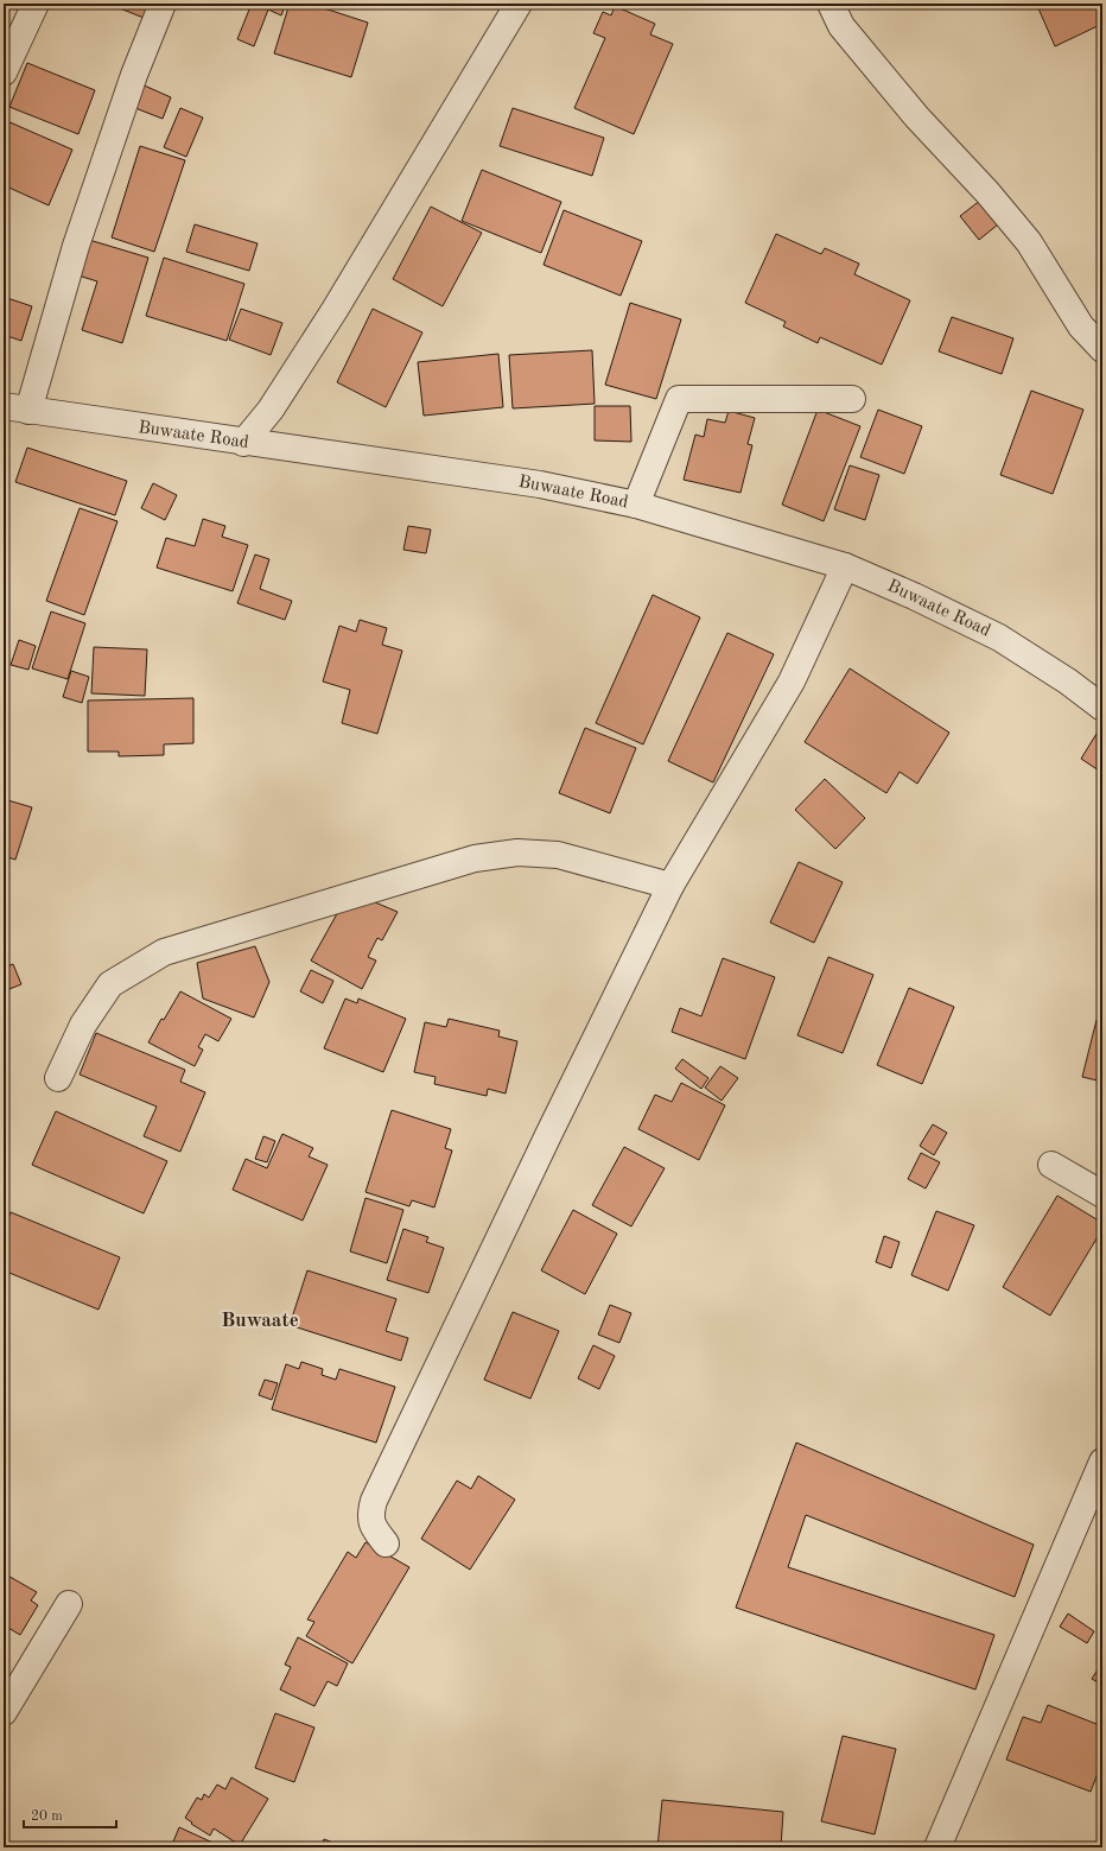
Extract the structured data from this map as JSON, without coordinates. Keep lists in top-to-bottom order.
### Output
{
  "streets": {
    "street": ["Buwaate Road"]
  },
  "districts": ["Buwaate"],
  "scale_bar": "20 m"
}
